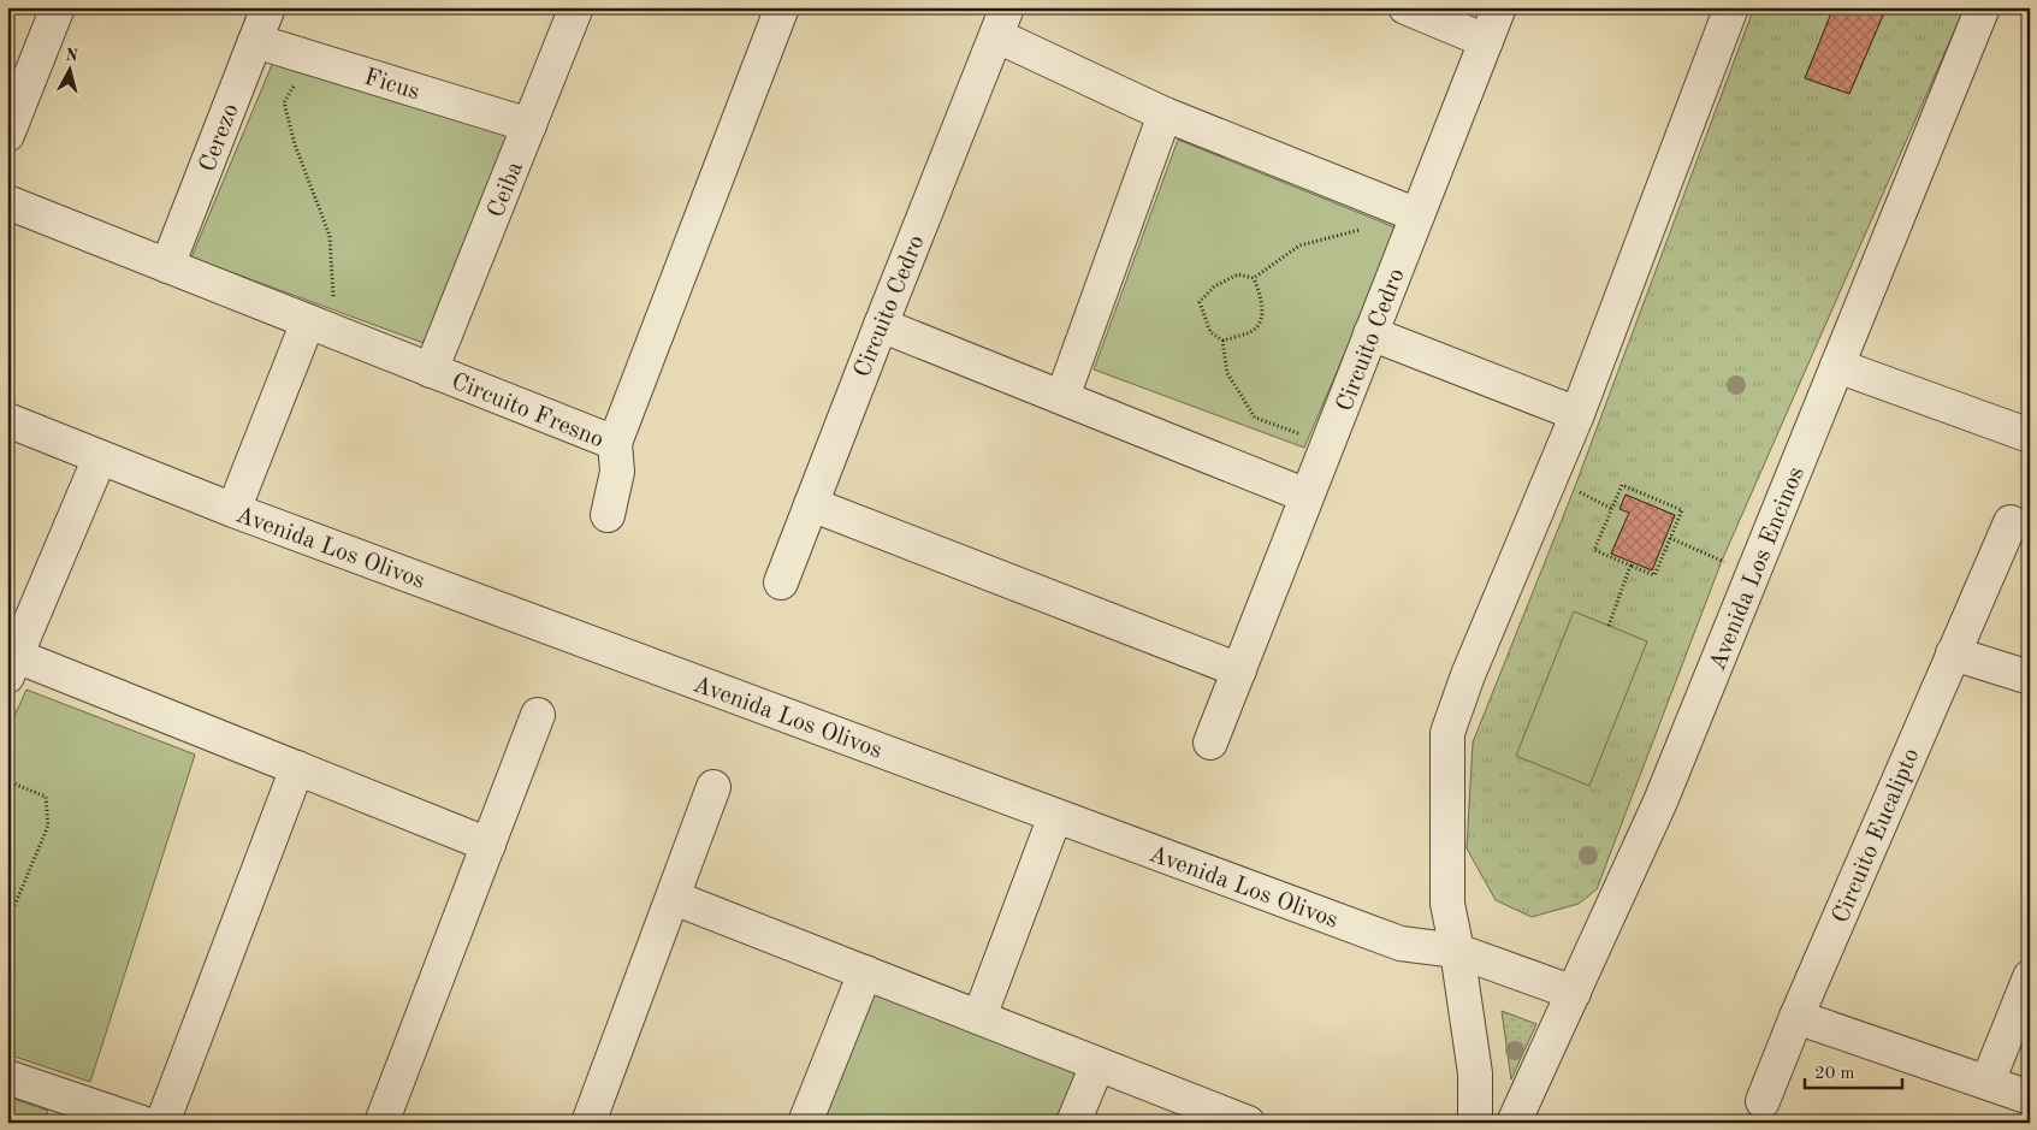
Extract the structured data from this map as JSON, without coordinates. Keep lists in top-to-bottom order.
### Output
{
  "streets": {
    "street": [
      "Ficus",
      "Cerezo",
      "Ceiba",
      "Circuito Cedro",
      "Circuito Fresno",
      "Avenida Los Olivos",
      "Avenida Los Encinos",
      "Circuito Eucalipto"
    ]
  },
  "crossings": [
    ["Ficus", "Cerezo"],
    ["Ficus", "Ceiba"],
    ["Cerezo", "Circuito Fresno"],
    ["Ceiba", "Circuito Fresno"],
    ["Avenida Los Olivos", "Avenida Los Encinos"]
  ],
  "scale_bar": "20 m",
  "north": "top"
}
